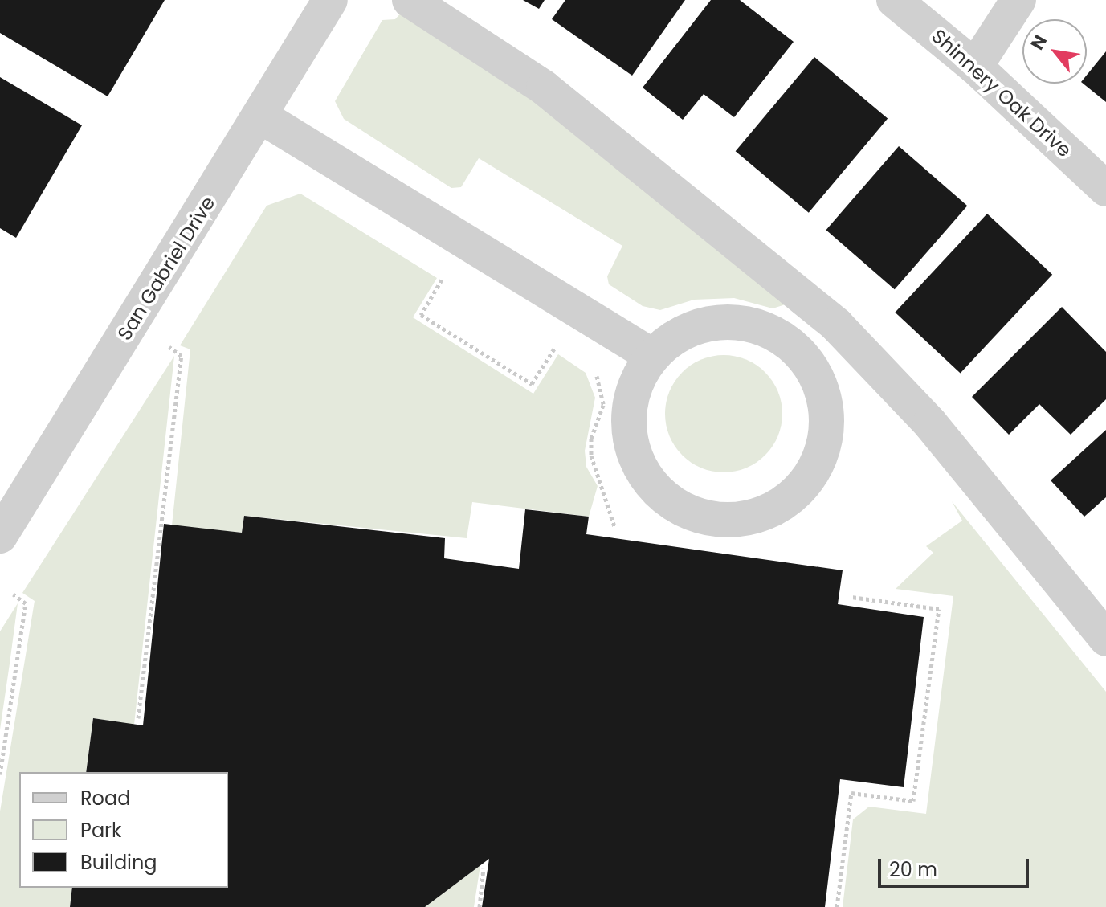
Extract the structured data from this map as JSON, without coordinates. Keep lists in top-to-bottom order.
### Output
{
  "streets": {
    "street": ["Shinnery Oak Drive", "San Gabriel Drive"]
  },
  "legend": ["Road", "Park", "Building"],
  "scale_bar": "20 m",
  "north": "top left"
}
